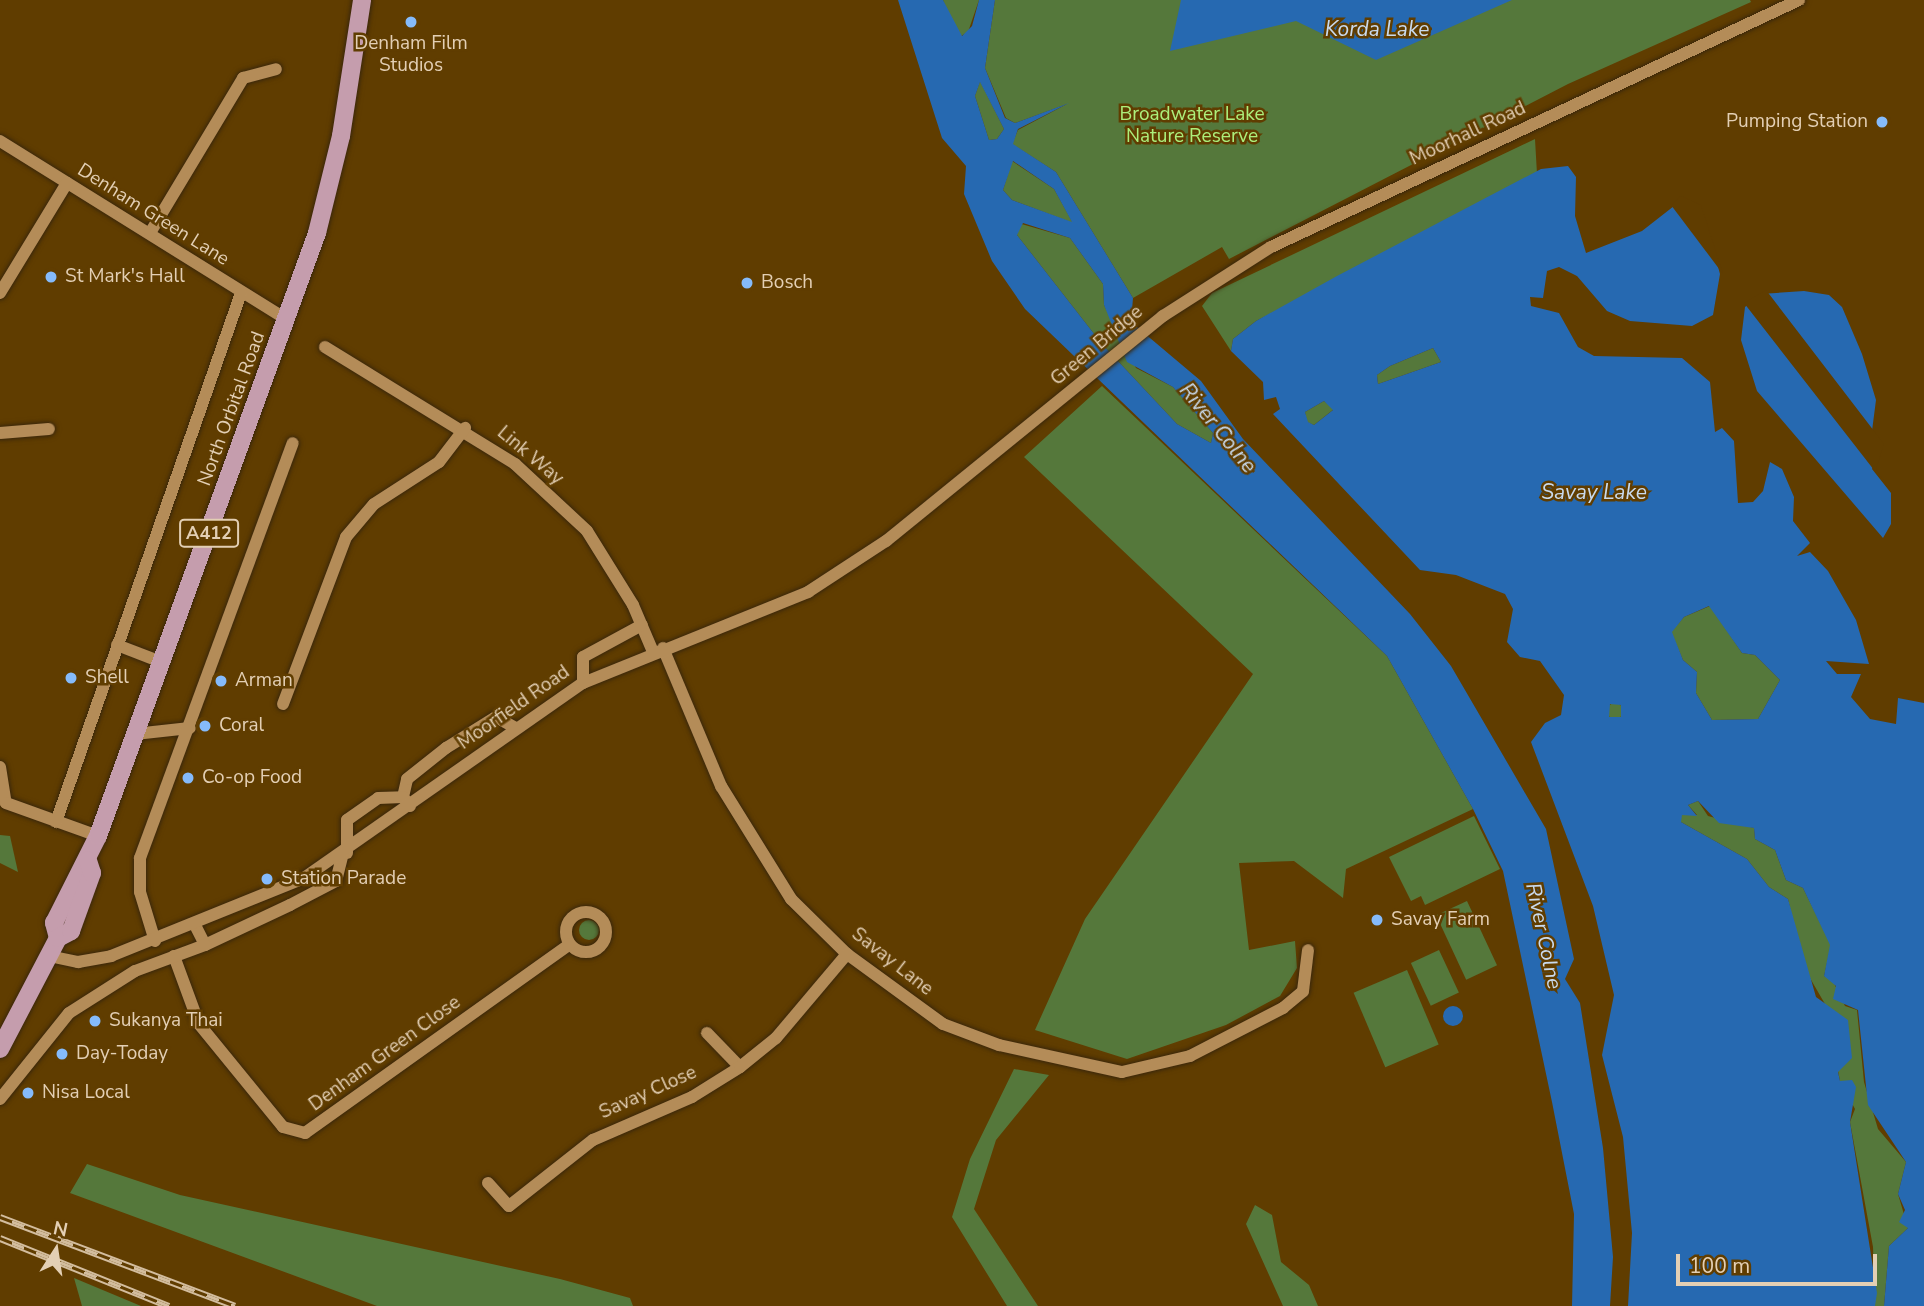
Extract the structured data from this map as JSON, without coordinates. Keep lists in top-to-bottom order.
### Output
{
  "streets": {
    "main road": ["North Orbital Road", "A412"],
    "street": [
      "Moorhall Road",
      "Denham Green Lane",
      "Green Bridge",
      "Link Way",
      "Moorfield Road",
      "Savay Lane",
      "Denham Green Close",
      "Savay Close"
    ]
  },
  "crossings": [
    ["Moorhall Road", "Green Bridge"],
    ["Denham Green Lane", "North Orbital Road"],
    ["Green Bridge", "Moorfield Road"],
    ["North Orbital Road", "Moorfield Road"],
    ["Link Way", "Moorfield Road"],
    ["Link Way", "Savay Lane"],
    ["Moorfield Road", "Savay Lane"],
    ["Savay Lane", "Savay Close"]
  ],
  "water": ["Korda Lake", "River Colne", "Savay Lake"],
  "parks": ["Broadwater Lake Nature Reserve"],
  "places": [
    "Denham Film Studios",
    "Pumping Station",
    "St Mark's Hall",
    "Bosch",
    "Shell",
    "Arman",
    "Coral",
    "Co-op Food",
    "Station Parade",
    "Savay Farm",
    "Sukanya Thai",
    "Day-Today",
    "Nisa Local"
  ],
  "scale_bar": "100 m",
  "north": "top"
}
